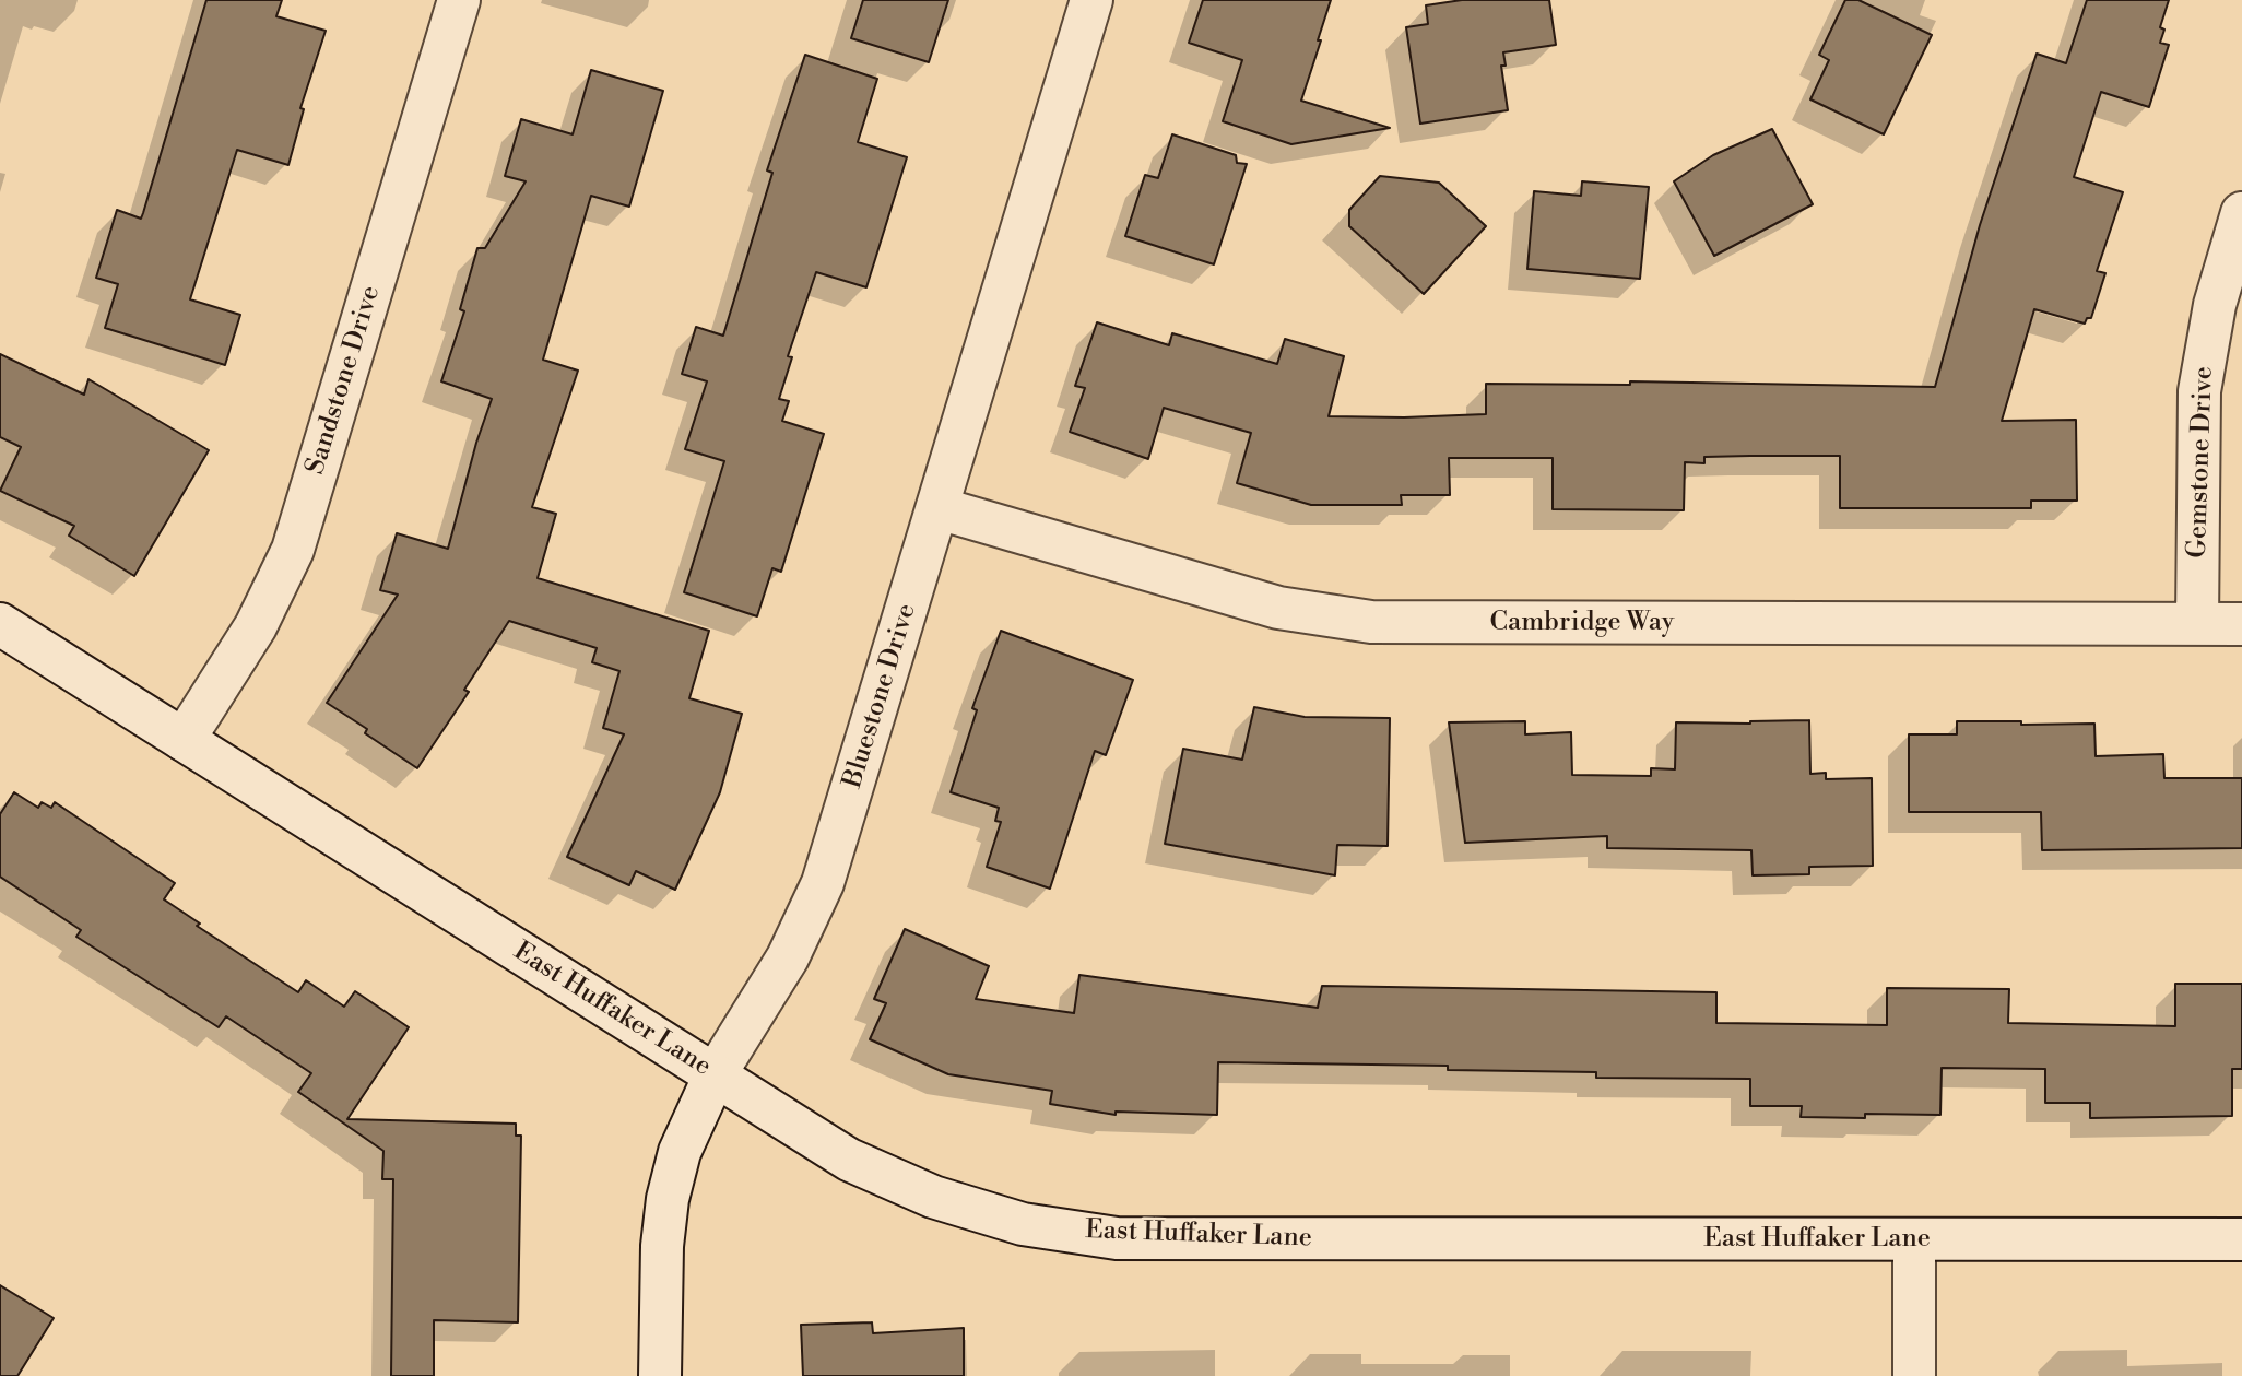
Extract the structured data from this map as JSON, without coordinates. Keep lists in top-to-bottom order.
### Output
{
  "streets": {
    "street": [
      "Sandstone Drive",
      "Gemstone Drive",
      "Cambridge Way",
      "Bluestone Drive",
      "East Huffaker Lane"
    ]
  },
  "crossings": [
    ["Sandstone Drive", "East Huffaker Lane"],
    ["Gemstone Drive", "Cambridge Way"],
    ["Cambridge Way", "Bluestone Drive"],
    ["Bluestone Drive", "East Huffaker Lane"]
  ]
}
